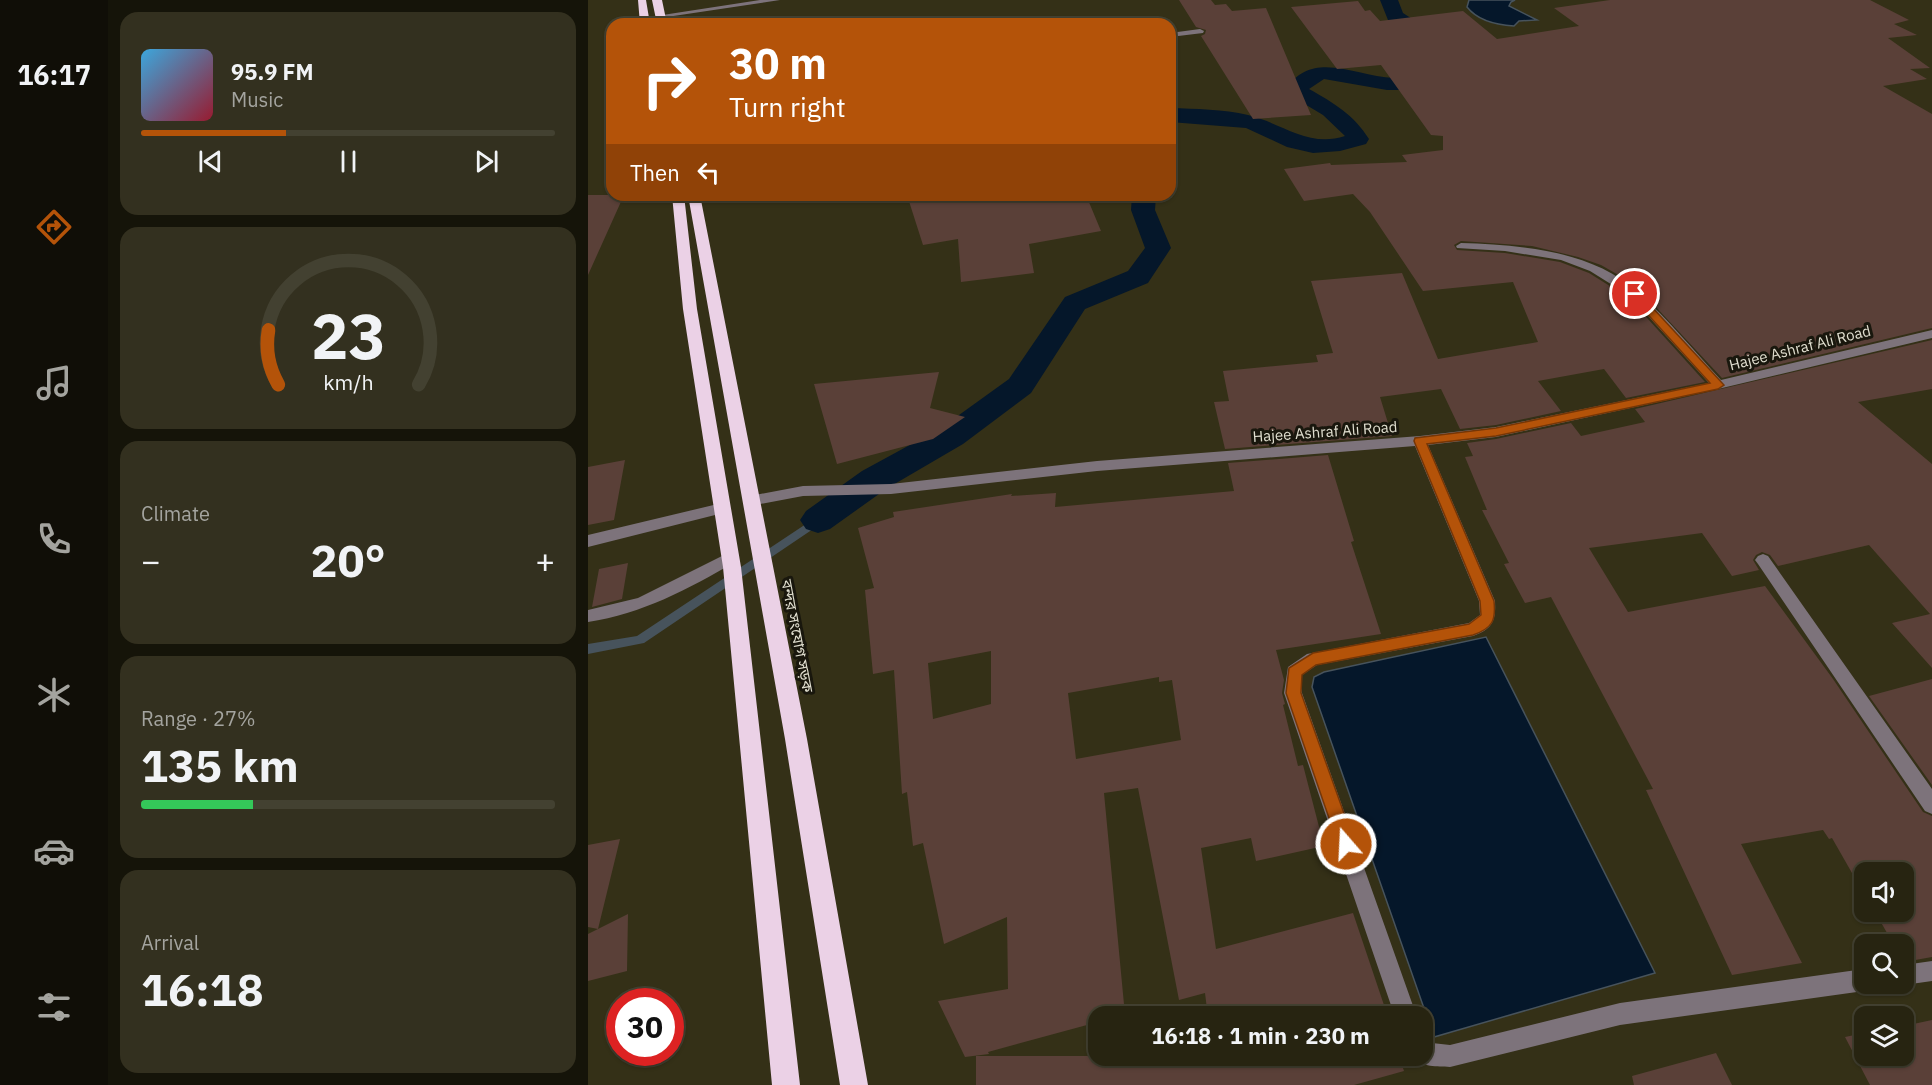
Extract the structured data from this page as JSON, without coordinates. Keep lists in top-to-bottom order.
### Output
{
  "streets": {
    "highway": ["বন্দর সংযোগ সড়ক"],
    "street": ["Hajee Ashraf Ali Road"]
  },
  "crossings": [
    ["Hajee Ashraf Ali Road", "বন্দর সংযোগ সড়ক"]
  ],
  "page": {
    "tabs": "16:17",
    "turn": ["30 m", "Turn right"],
    "song": ["95.9 FM", "Music"],
    "then": "Then",
    "tile": [
      "Climate",
      ["Range · 27%", "135 km"],
      ["Arrival", "16:18"]
    ],
    "heat": ["−", "20°", "+"],
    "limit": "30",
    "trip": "16:18 · 1 min · 230 m",
    "gauge": ["23", "km/h"]
  }
}
